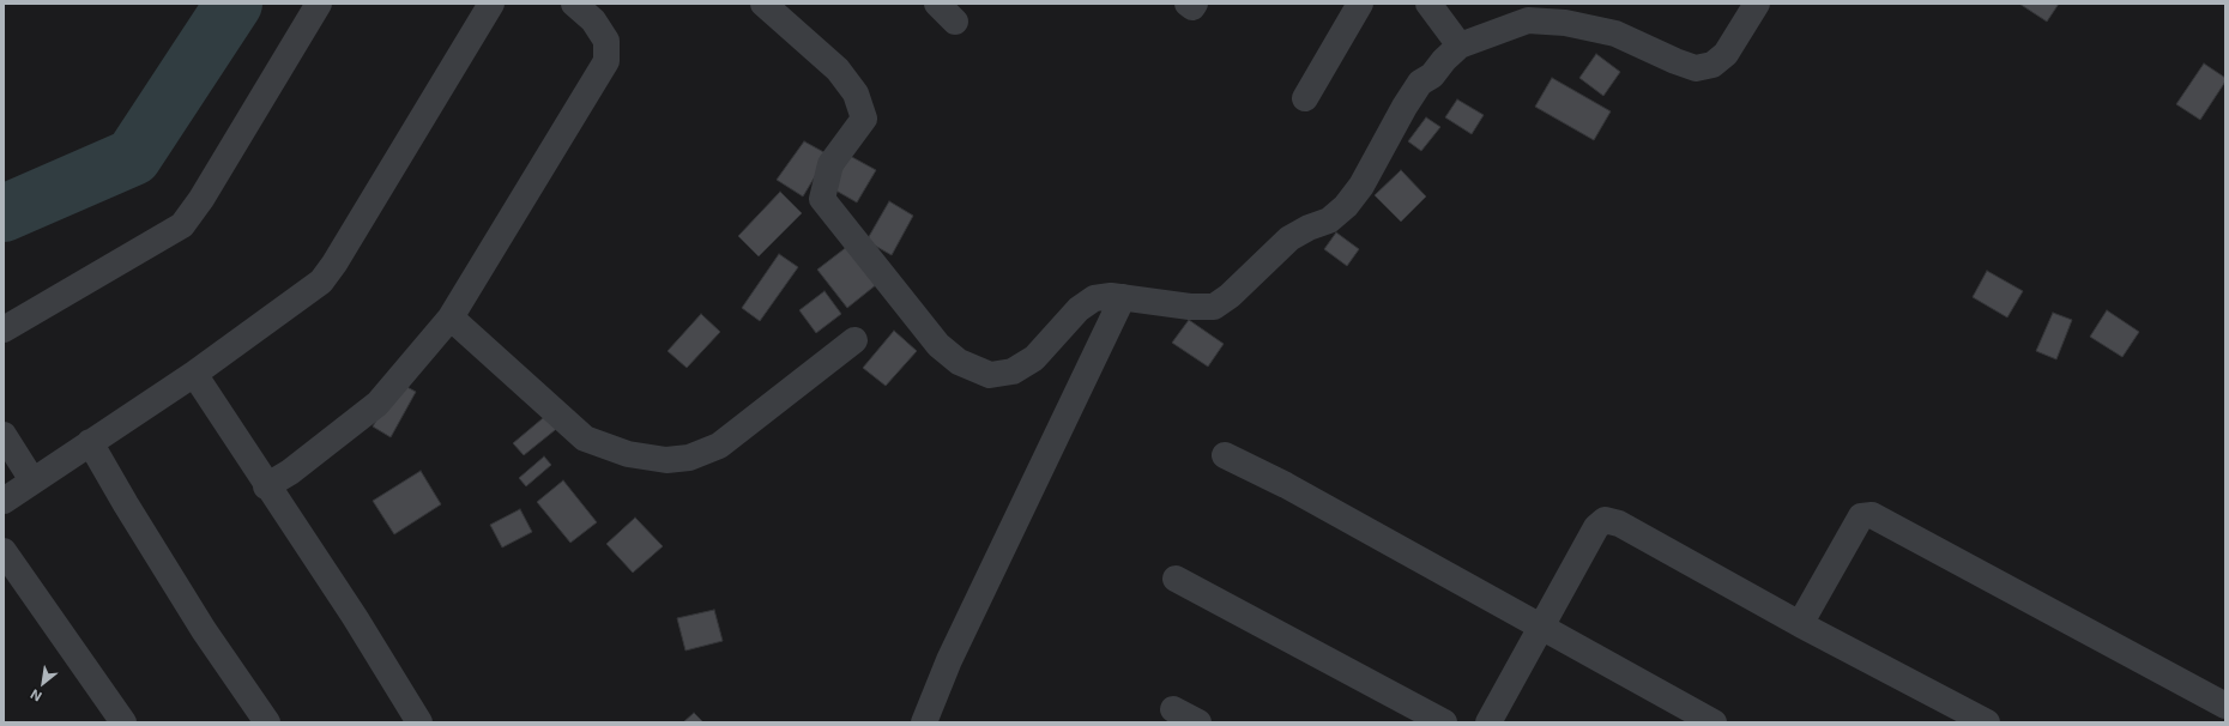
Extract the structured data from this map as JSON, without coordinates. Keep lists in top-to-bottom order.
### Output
{
  "north": "bottom left"
}
